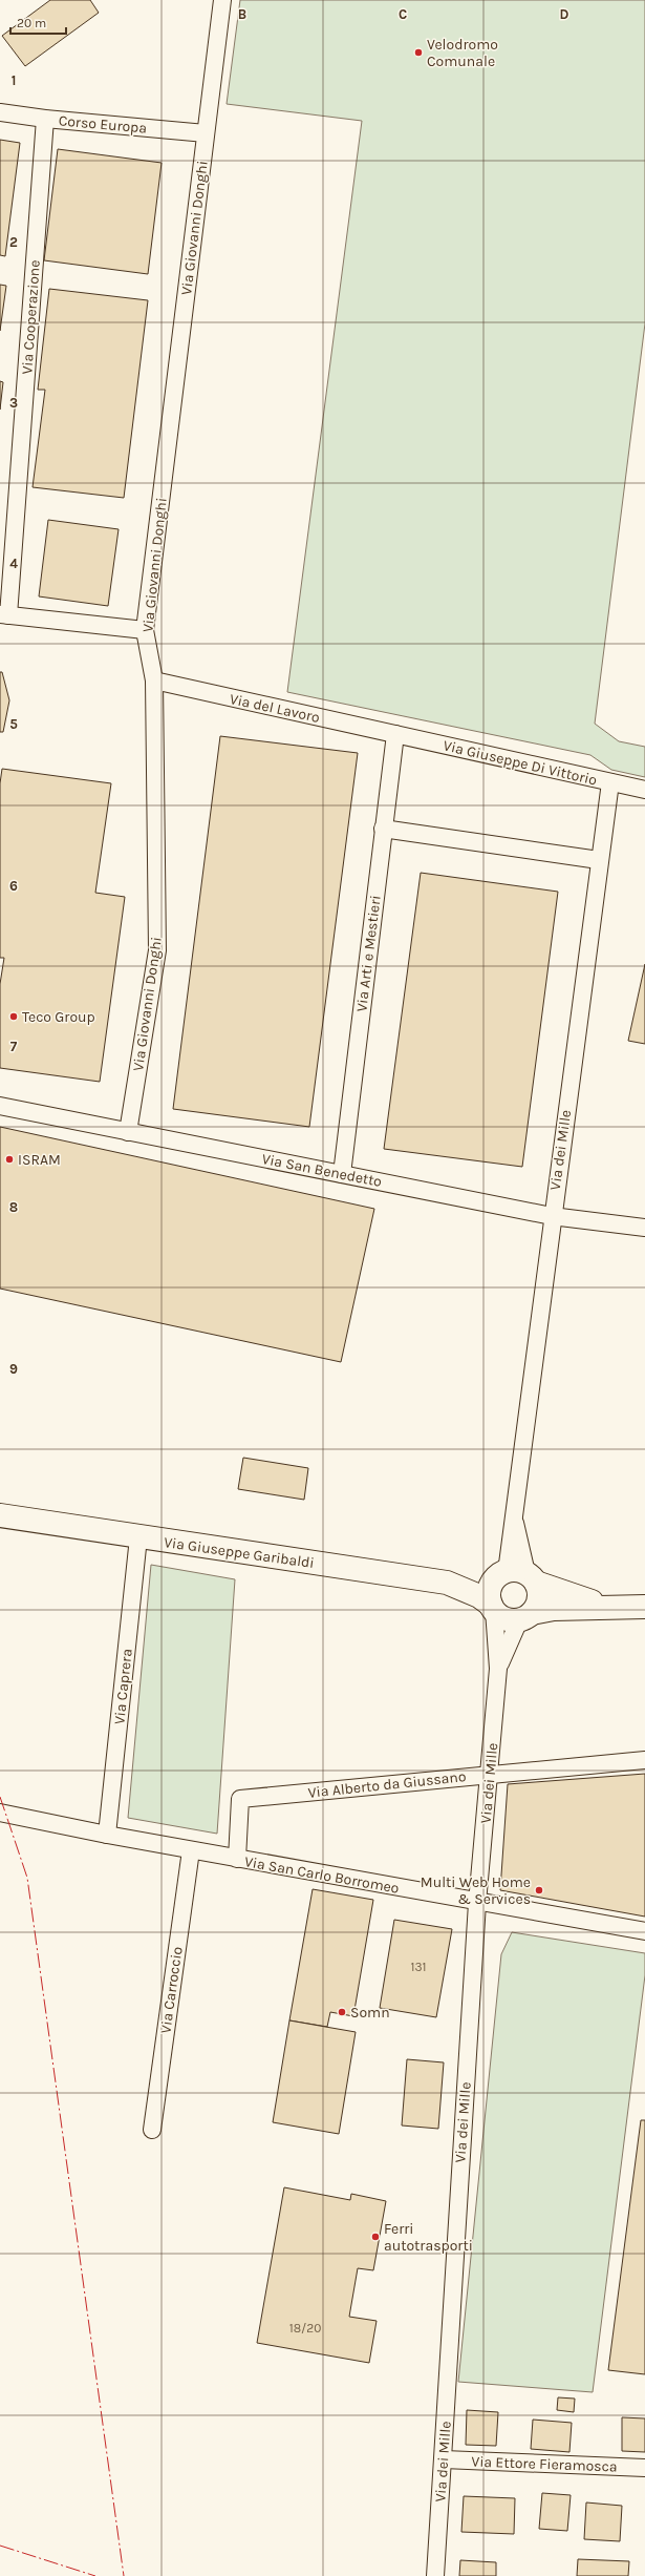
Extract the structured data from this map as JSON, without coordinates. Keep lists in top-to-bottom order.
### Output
{
  "streets": {
    "street": [
      "Corso Europa",
      "Via Giovanni Donghi",
      "Via Cooperazione",
      "Via del Lavoro",
      "Via Giuseppe Di Vittorio",
      "Via Arti e Mestieri",
      "Via dei Mille",
      "Via San Benedetto",
      "Via Giuseppe Garibaldi",
      "Via Caprera",
      "Via Alberto da Giussano",
      "Via San Carlo Borromeo",
      "Via Carroccio",
      "Via Ettore Fieramosca"
    ]
  },
  "crossings": [
    ["Corso Europa", "Via Giovanni Donghi"],
    ["Corso Europa", "Via Cooperazione"],
    ["Via Giovanni Donghi", "Via Cooperazione"],
    ["Via Giovanni Donghi", "Via del Lavoro"],
    ["Via Giovanni Donghi", "Via San Benedetto"],
    ["Via del Lavoro", "Via Giuseppe Di Vittorio"],
    ["Via del Lavoro", "Via Arti e Mestieri"],
    ["Via Giuseppe Di Vittorio", "Via Arti e Mestieri"],
    ["Via Giuseppe Di Vittorio", "Via dei Mille"],
    ["Via Arti e Mestieri", "Via San Benedetto"],
    ["Via dei Mille", "Via San Benedetto"],
    ["Via dei Mille", "Via Giuseppe Garibaldi"],
    ["Via dei Mille", "Via Alberto da Giussano"],
    ["Via dei Mille", "Via San Carlo Borromeo"],
    ["Via dei Mille", "Via Ettore Fieramosca"],
    ["Via Giuseppe Garibaldi", "Via Caprera"],
    ["Via Caprera", "Via San Carlo Borromeo"],
    ["Via Alberto da Giussano", "Via San Carlo Borromeo"],
    ["Via San Carlo Borromeo", "Via Carroccio"]
  ],
  "places": [
    "Velodromo Comunale",
    "Teco Group",
    "ISRAM",
    "Multi Web Home & Services",
    "Somn",
    "Ferri autotrasporti"
  ],
  "house_numbers": ["131", "18/20"],
  "scale_bar": "20 m",
  "grid": {
    "columns": ["B", "C", "D"],
    "rows": [
      "1",
      "2",
      "3",
      "4",
      "5",
      "6",
      "7",
      "8",
      "9"
    ]
  }
}
